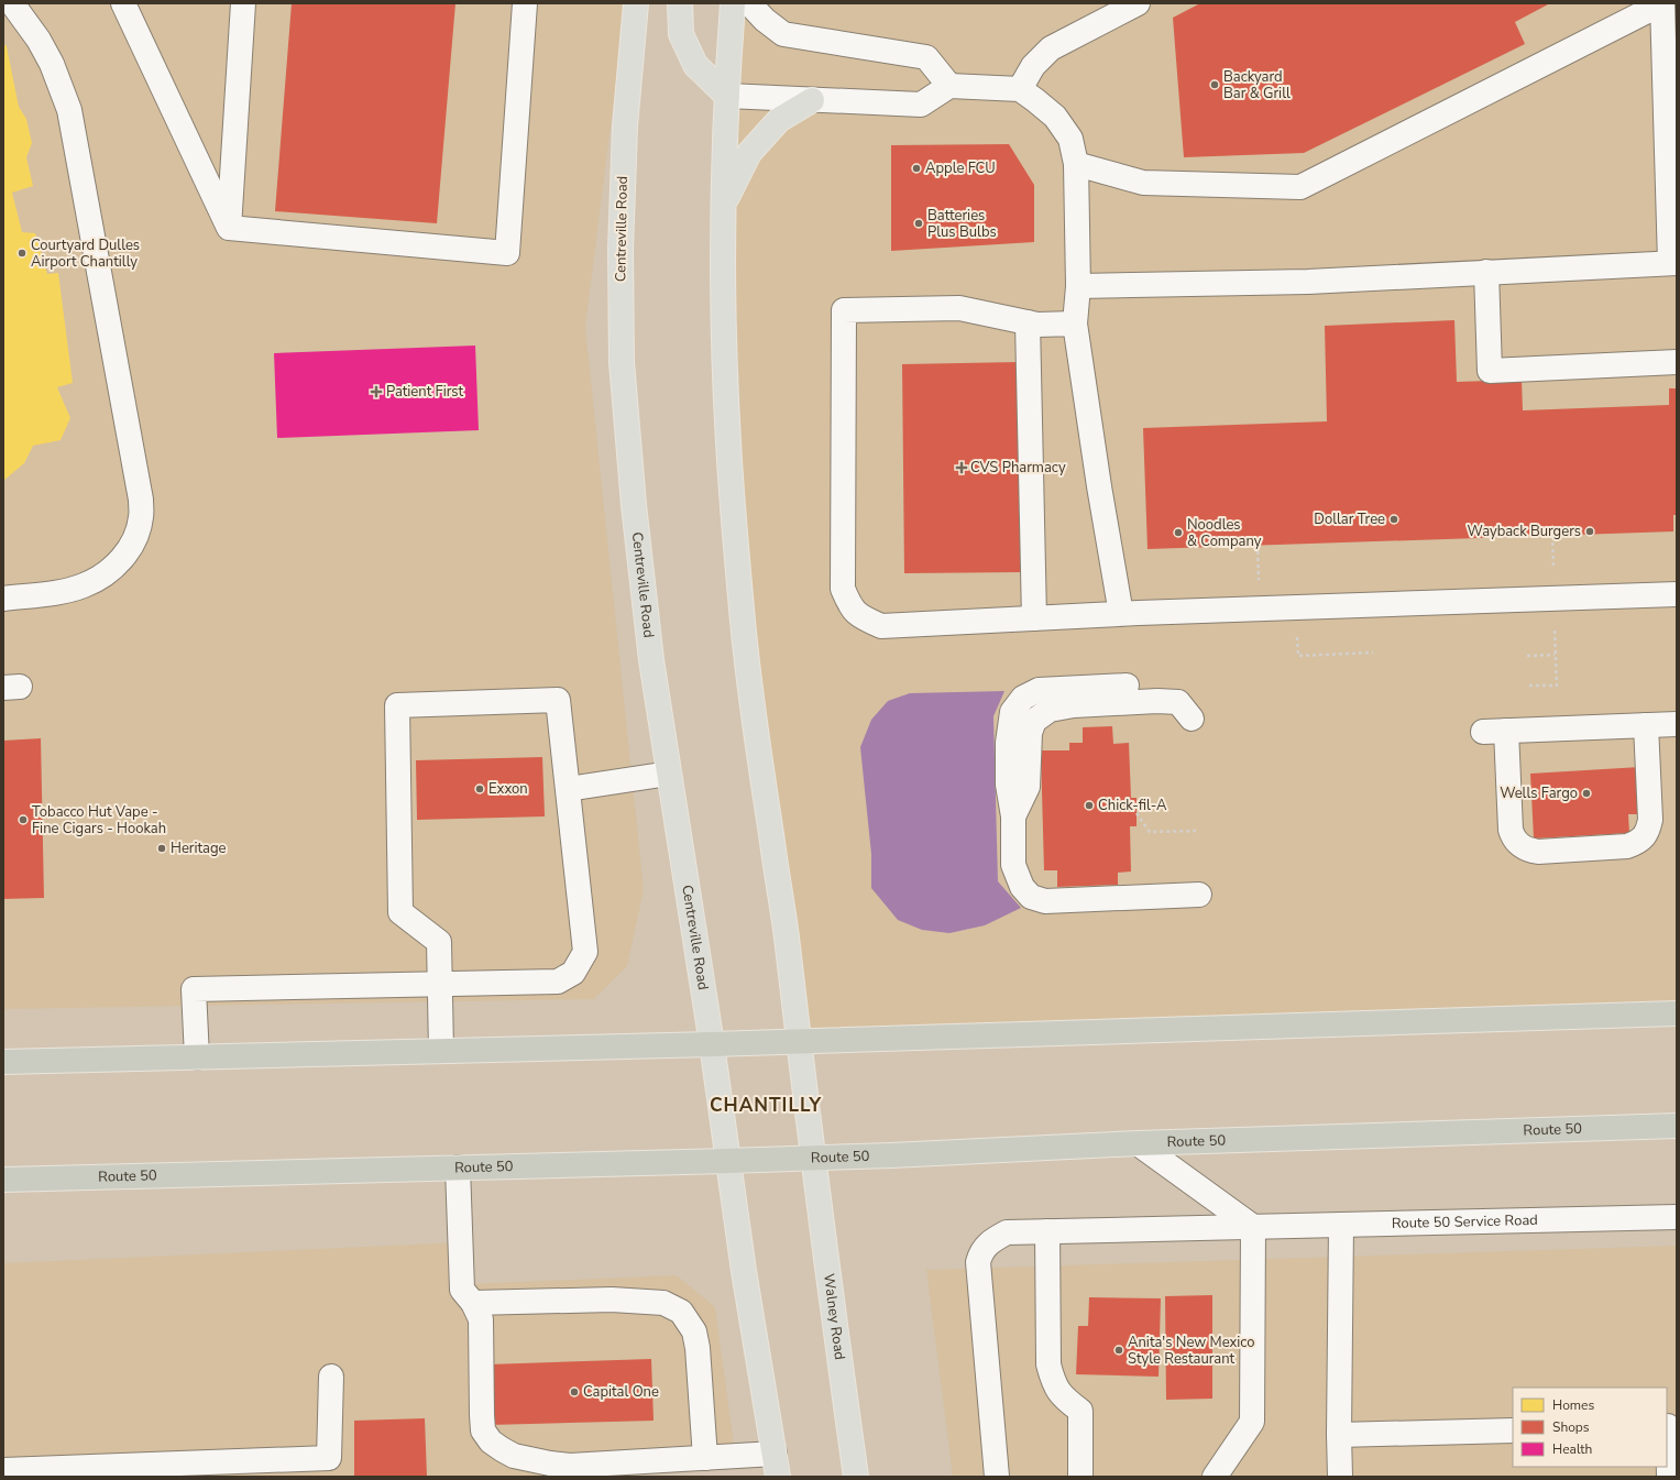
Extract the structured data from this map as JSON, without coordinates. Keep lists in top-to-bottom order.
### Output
{
  "streets": {
    "highway": ["Route 50"],
    "main road": ["Centreville Road", "Walney Road"],
    "street": ["Route 50 Service Road"]
  },
  "crossings": [
    ["Centreville Road", "Route 50"],
    ["Route 50", "Walney Road"]
  ],
  "districts": ["CHANTILLY"],
  "places": {
    "other": [
      "Backyard Bar & Grill",
      "Apple FCU",
      "Batteries Plus Bulbs",
      "Courtyard Dulles Airport Chantilly",
      "Dollar Tree",
      "Wayback Burgers",
      "Noodles & Company",
      "Exxon",
      "Wells Fargo",
      "Chick-fil-A",
      "Tobacco Hut Vape - Fine Cigars - Hookah",
      "Heritage",
      "Anita's New Mexico Style Restaurant",
      "Capital One"
    ],
    "health": ["Patient First", "CVS Pharmacy"]
  },
  "legend": ["Homes", "Shops", "Health"]
}
